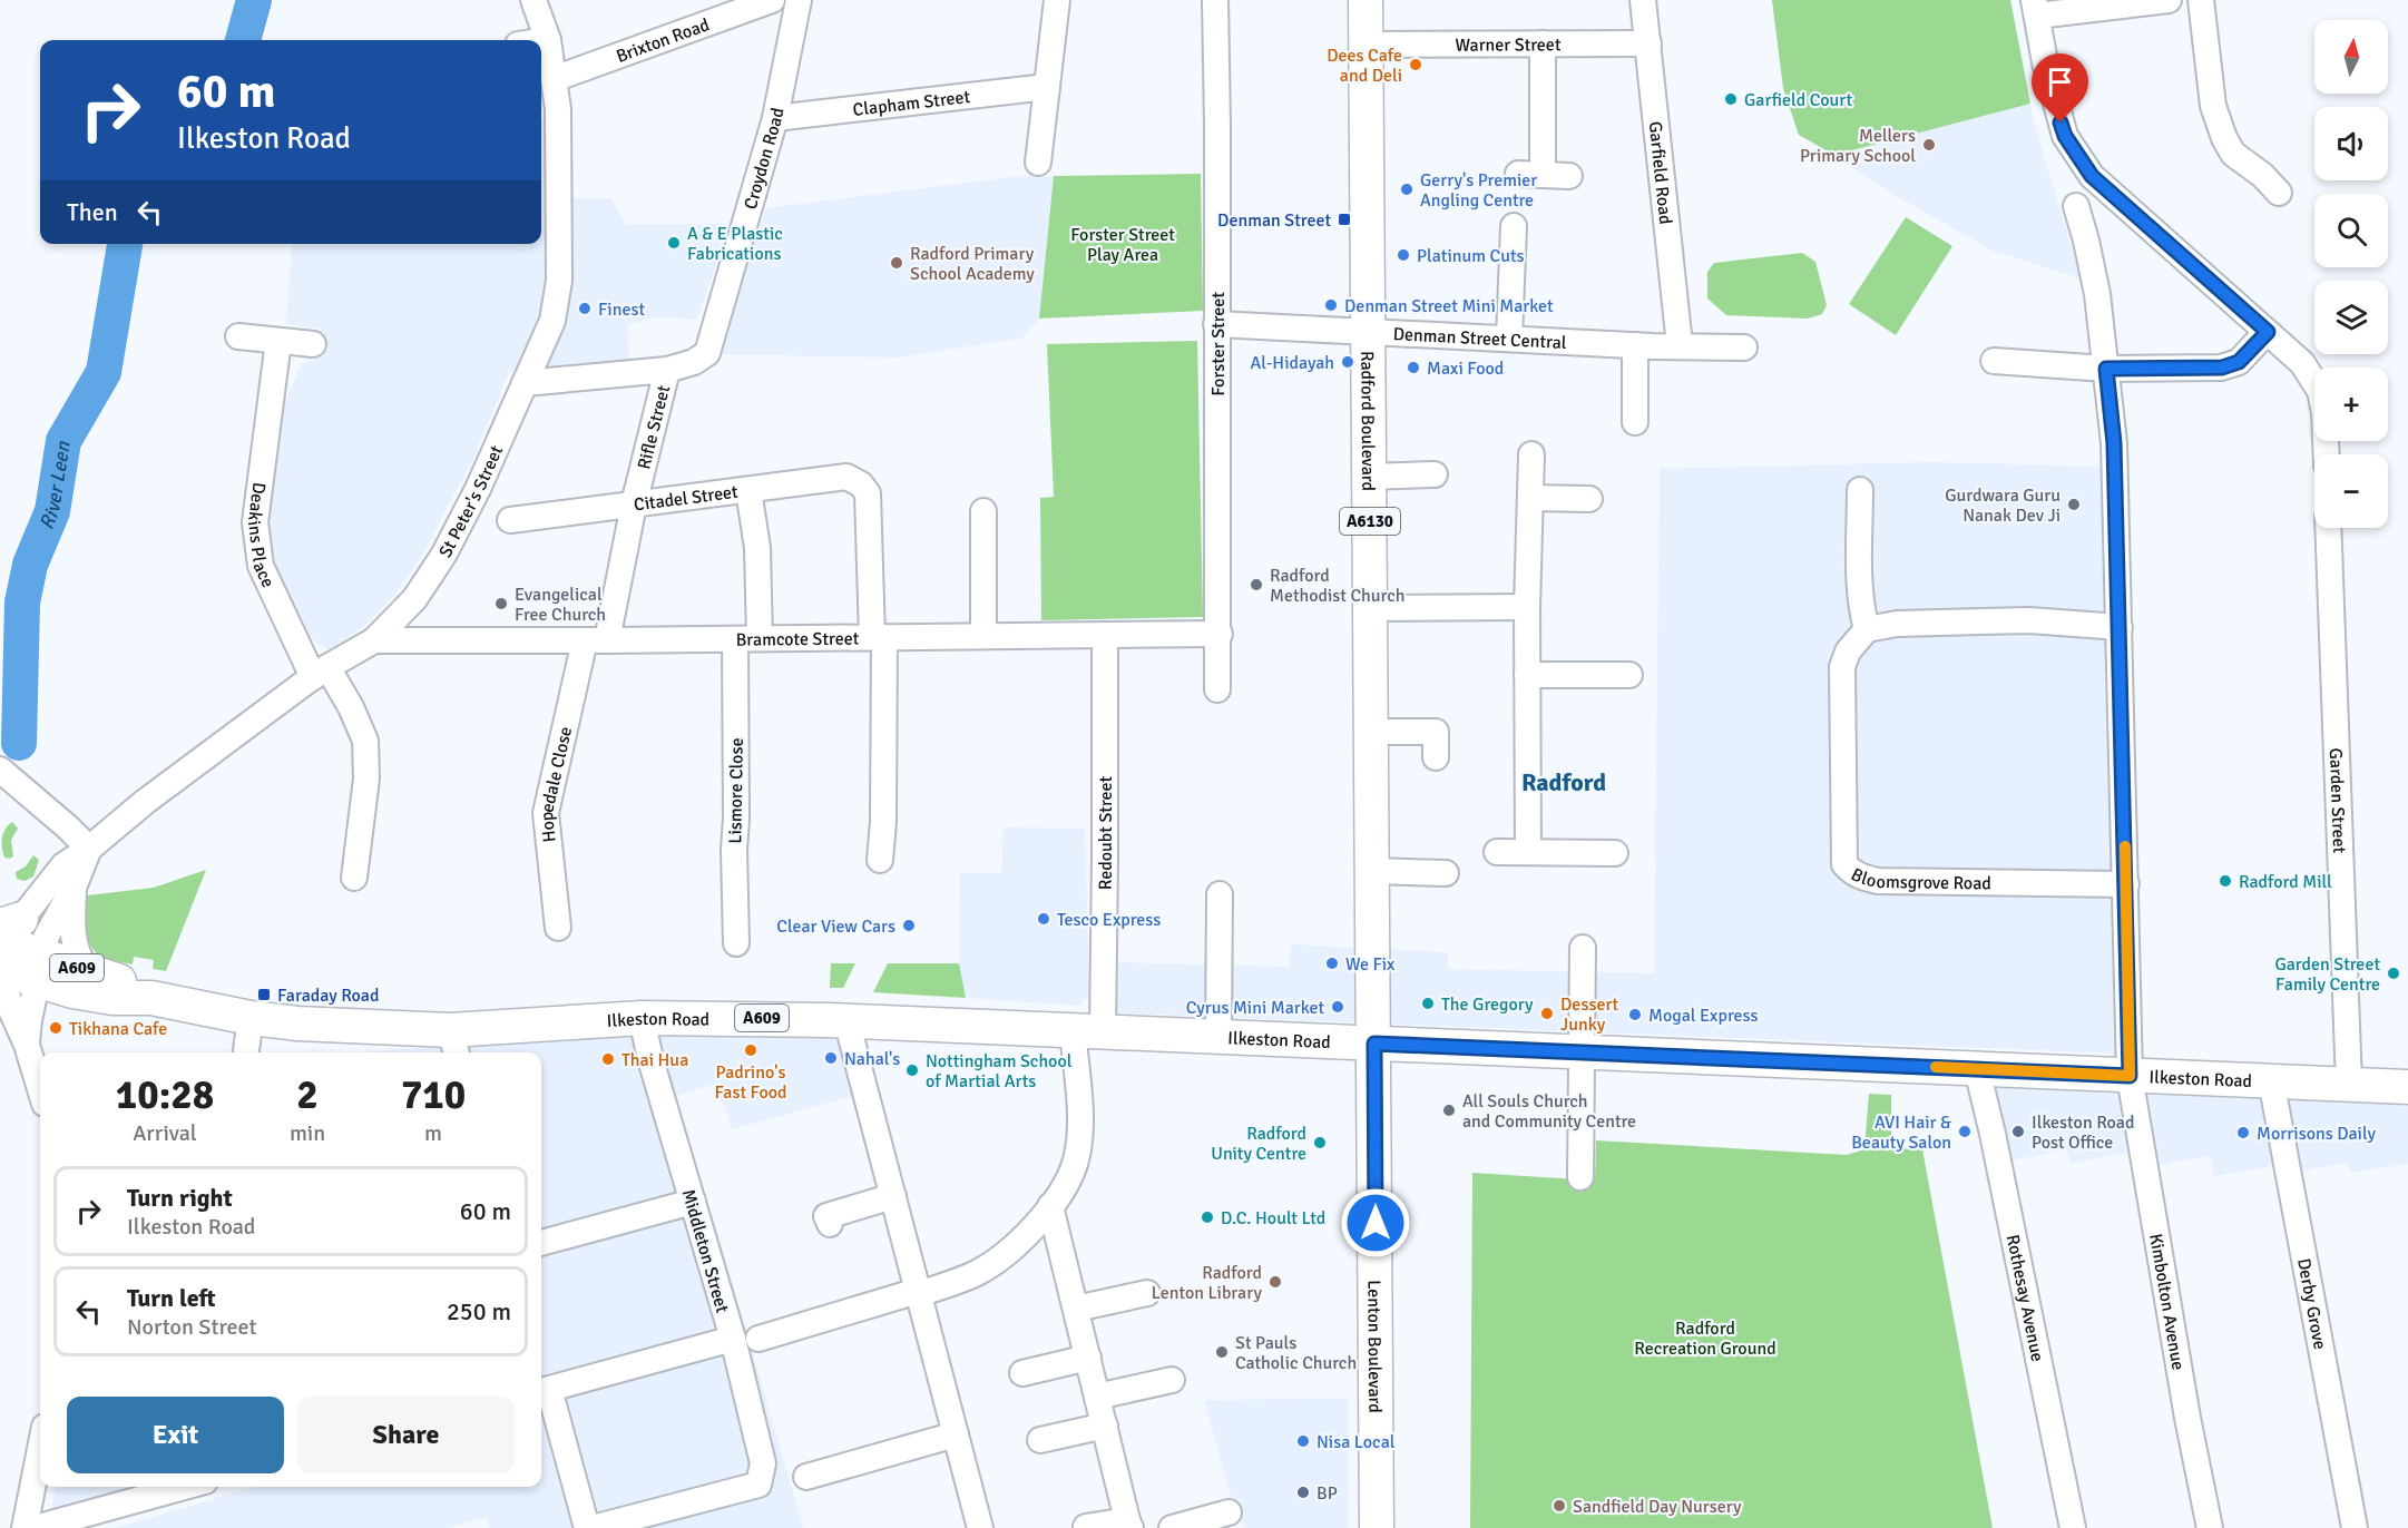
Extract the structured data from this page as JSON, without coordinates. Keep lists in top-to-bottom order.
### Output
{
  "streets": {
    "main road": [
      "Radford Boulevard",
      "A6130",
      "A609",
      "Ilkeston Road",
      "Lenton Boulevard"
    ],
    "street": [
      "Brixton Road",
      "Warner Street",
      "Clapham Street",
      "Croydon Road",
      "Garfield Road",
      "Denman Street Central",
      "Forster Street",
      "Rifle Street",
      "Citadel Street",
      "St Peter's Street",
      "Deakins Place",
      "Bramcote Street",
      "Hopedale Close",
      "Lismore Close",
      "Garden Street",
      "Redoubt Street",
      "Bloomsgrove Road",
      "Middleton Street",
      "Rothesay Avenue",
      "Kimbolton Avenue",
      "Derby Grove"
    ]
  },
  "crossings": [
    ["Brixton Road", "St Peter's Street"],
    ["Warner Street", "Garfield Road"],
    ["Warner Street", "Radford Boulevard"],
    ["Clapham Street", "Croydon Road"],
    ["Croydon Road", "Rifle Street"],
    ["Garfield Road", "Denman Street Central"],
    ["Denman Street Central", "Forster Street"],
    ["Denman Street Central", "Radford Boulevard"],
    ["Forster Street", "Bramcote Street"],
    ["Radford Boulevard", "Ilkeston Road"],
    ["Radford Boulevard", "Lenton Boulevard"],
    ["Rifle Street", "Citadel Street"],
    ["Rifle Street", "Bramcote Street"],
    ["Rifle Street", "Hopedale Close"],
    ["Citadel Street", "Bramcote Street"],
    ["Citadel Street", "Lismore Close"],
    ["St Peter's Street", "Deakins Place"],
    ["St Peter's Street", "Bramcote Street"],
    ["St Peter's Street", "A609"],
    ["Bramcote Street", "Hopedale Close"],
    ["Bramcote Street", "Lismore Close"],
    ["Bramcote Street", "Redoubt Street"],
    ["Garden Street", "Ilkeston Road"],
    ["Redoubt Street", "Ilkeston Road"],
    ["Bloomsgrove Road", "Kimbolton Avenue"],
    ["A609", "Ilkeston Road"],
    ["Ilkeston Road", "Middleton Street"],
    ["Ilkeston Road", "Rothesay Avenue"],
    ["Ilkeston Road", "Kimbolton Avenue"],
    ["Ilkeston Road", "Derby Grove"],
    ["Ilkeston Road", "Lenton Boulevard"]
  ],
  "districts": ["Radford"],
  "water": ["River Leen"],
  "parks": ["Forster Street Play Area", "Radford Recreation Ground"],
  "places": {
    "other": [
      "Dees Cafe and Deli",
      "Garfield Court",
      "Mellers Primary School",
      "Gerry's Premier Angling Centre",
      "A & E Plastic Fabrications",
      "Platinum Cuts",
      "Radford Primary School Academy",
      "Denman Street Mini Market",
      "Finest",
      "Al-Hidayah",
      "Maxi Food",
      "Gurdwara Guru Nanak Dev Ji",
      "Radford Methodist Church",
      "Evangelical Free Church",
      "Radford Mill",
      "Tesco Express",
      "Clear View Cars",
      "We Fix",
      "Garden Street Family Centre",
      "The Gregory",
      "Cyrus Mini Market",
      "Dessert Junky",
      "Mogal Express",
      "Tikhana Cafe",
      "Padrino's Fast Food",
      "Nahal's",
      "Thai Hua",
      "Nottingham School of Martial Arts",
      "All Souls Church and Community Centre",
      "AVI Hair & Beauty Salon",
      "Ilkeston Road Post Office",
      "Morrisons Daily",
      "Radford Unity Centre",
      "D.C. Hoult Ltd",
      "Radford Lenton Library",
      "St Pauls Catholic Church",
      "Nisa Local",
      "BP",
      "Sandfield Day Nursery"
    ],
    "transit": ["Denman Street", "Faraday Road"]
  },
  "north": "top",
  "page": {
    "map_buttons": ["+", "−"],
    "turn": ["60 m", "Ilkeston Road"],
    "then": "Then",
    "eta": [
      "10:28",
      "Arrival",
      "2",
      "min",
      "710",
      "m"
    ],
    "list": [
      {
        "name": "Turn right",
        "note": "Ilkeston Road",
        "value": "60 m"
      },
      {
        "name": "Turn left",
        "note": "Norton Street",
        "value": "250 m"
      }
    ],
    "buttons": ["Exit", "Share"]
  }
}
